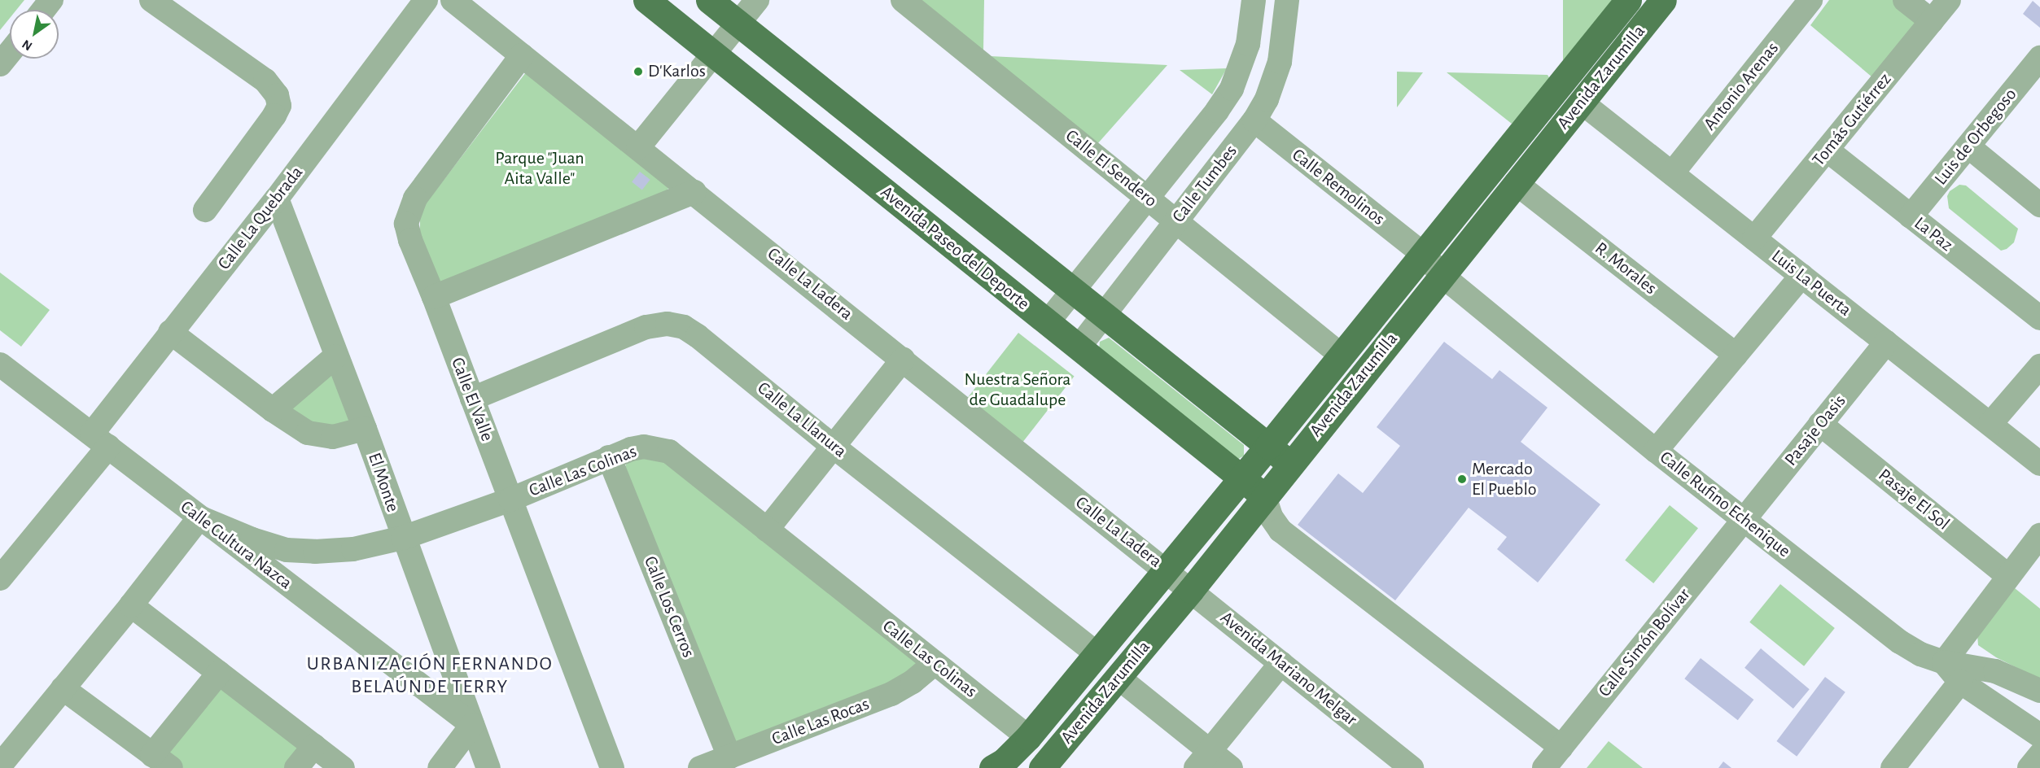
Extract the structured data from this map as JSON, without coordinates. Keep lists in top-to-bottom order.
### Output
{
  "streets": {
    "main road": ["Avenida Zarumilla", "Avenida Paseo del Deporte"],
    "street": [
      "Antonio Arenas",
      "Tomás Gutiérrez",
      "Luis de Orbegoso",
      "Calle El Sendero",
      "Calle Tumbes",
      "Calle Remolinos",
      "Calle La Quebrada",
      "La Paz",
      "R. Morales",
      "Luis La Puerta",
      "Calle La Ladera",
      "Calle El Valle",
      "Calle La Llanura",
      "Pasaje Oasis",
      "Calle Las Colinas",
      "El Monte",
      "Pasaje El Sol",
      "Calle Rufino Echenique",
      "Calle Cultura Nazca",
      "Calle Los Cerros",
      "Calle Simón Bolívar",
      "Avenida Mariano Melgar",
      "Calle Las Rocas"
    ]
  },
  "crossings": [
    ["Avenida Zarumilla", "Calle El Sendero"],
    ["Avenida Zarumilla", "Calle Remolinos"],
    ["Avenida Zarumilla", "Avenida Paseo del Deporte"],
    ["Avenida Zarumilla", "R. Morales"],
    ["Avenida Zarumilla", "Luis La Puerta"],
    ["Avenida Zarumilla", "Calle La Ladera"],
    ["Avenida Zarumilla", "Calle La Llanura"],
    ["Avenida Zarumilla", "Calle Las Colinas"],
    ["Avenida Zarumilla", "Calle Rufino Echenique"],
    ["Avenida Zarumilla", "Avenida Mariano Melgar"],
    ["Antonio Arenas", "Luis La Puerta"],
    ["Tomás Gutiérrez", "La Paz"],
    ["Tomás Gutiérrez", "Luis La Puerta"],
    ["Luis de Orbegoso", "La Paz"],
    ["Calle El Sendero", "Calle Tumbes"],
    ["Calle Tumbes", "Calle Remolinos"],
    ["Calle Tumbes", "Avenida Paseo del Deporte"],
    ["Calle Remolinos", "Calle Rufino Echenique"],
    ["Calle La Quebrada", "El Monte"],
    ["Calle La Quebrada", "Calle Cultura Nazca"],
    ["Luis La Puerta", "Pasaje Oasis"],
    ["Calle La Ladera", "Calle El Valle"],
    ["Calle La Ladera", "Avenida Mariano Melgar"],
    ["Calle El Valle", "Calle La Llanura"],
    ["Calle El Valle", "Calle Las Colinas"],
    ["Pasaje Oasis", "Pasaje El Sol"],
    ["Pasaje Oasis", "Calle Rufino Echenique"],
    ["Pasaje Oasis", "Calle Simón Bolívar"],
    ["Calle Las Colinas", "El Monte"],
    ["Calle Las Colinas", "Calle Cultura Nazca"],
    ["Calle Las Colinas", "Calle Los Cerros"],
    ["Calle Las Colinas", "Calle Las Rocas"],
    ["El Monte", "Calle Cultura Nazca"],
    ["Calle Rufino Echenique", "Calle Simón Bolívar"],
    ["Calle Los Cerros", "Calle Las Rocas"]
  ],
  "districts": ["URBANIZACIÓN FERNANDO BELAÚNDE TERRY"],
  "parks": ["Parque \"Juan Aita Valle\"", "Nuestra Señora de Guadalupe"],
  "places": ["D'Karlos", "Mercado El Pueblo"],
  "north": "bottom left"
}
